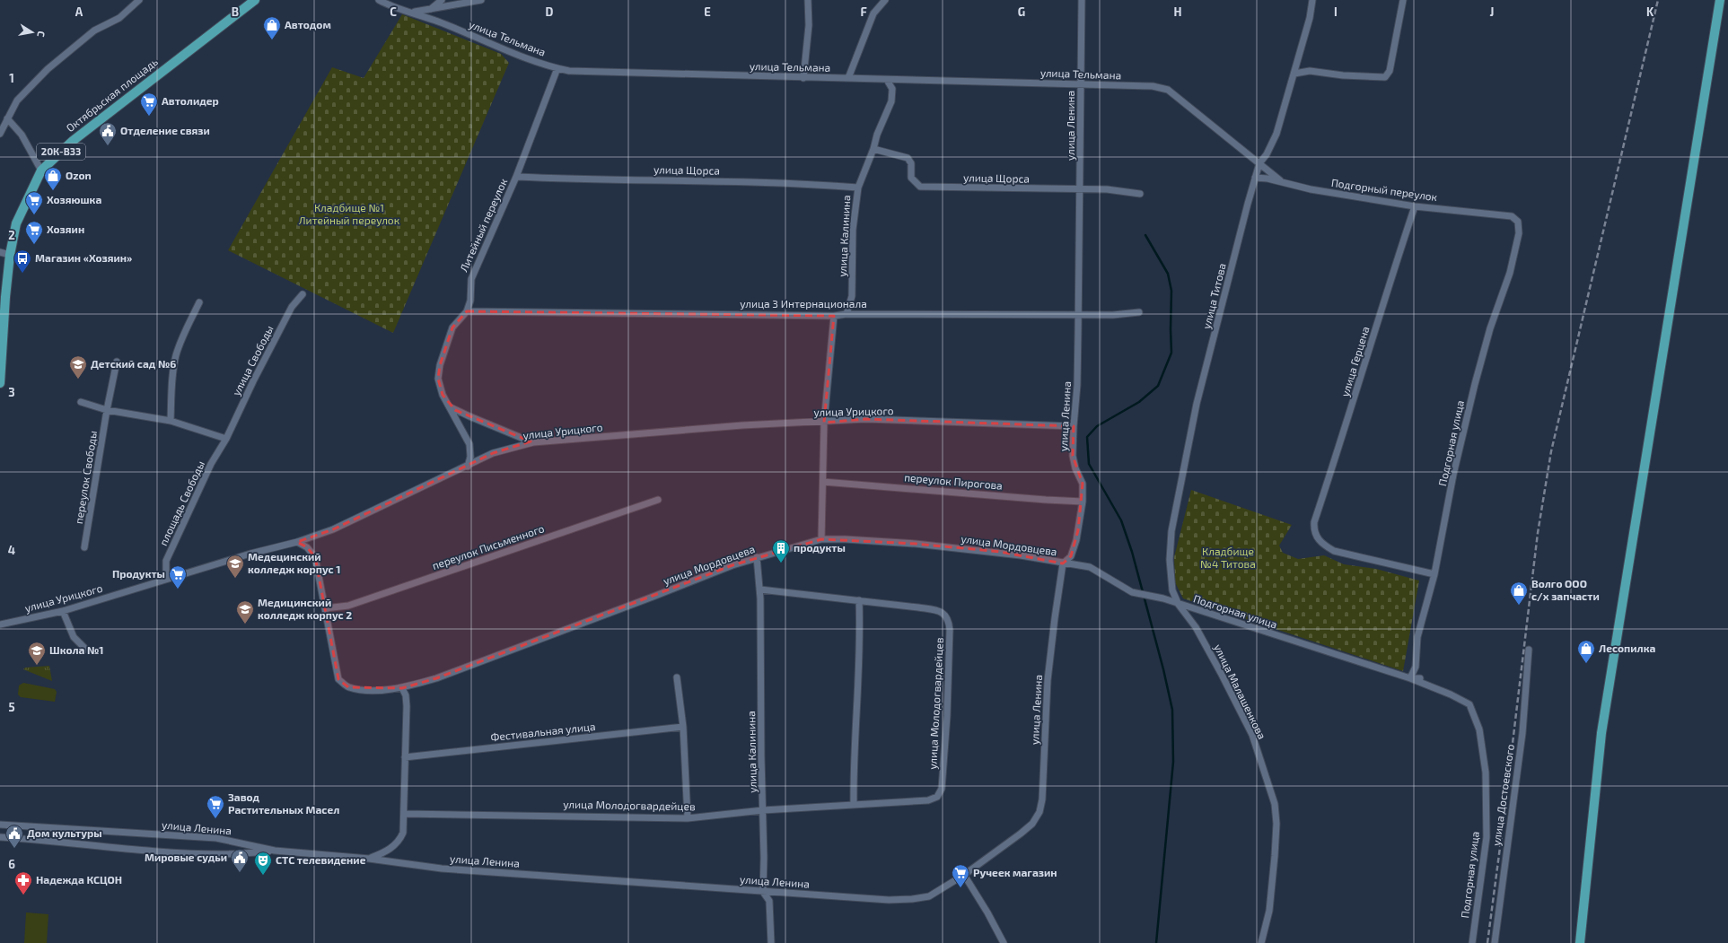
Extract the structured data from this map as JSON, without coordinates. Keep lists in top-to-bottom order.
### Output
{
  "streets": {
    "main road": ["Октябрьская площадь", "20К-В33"],
    "street": [
      "улица Тельмана",
      "улица Ленина",
      "улица Щорса",
      "Подгорный переулок",
      "Литейный переулок",
      "улица Калинина",
      "улица Титова",
      "улица 3 Интернационала",
      "улица Свободы",
      "улица Герцена",
      "улица Урицкого",
      "Подгорная улица",
      "переулок Свободы",
      "переулок Пирогова",
      "площадь Свободы",
      "улица Мордовцева",
      "переулок Письменного",
      "улица Малашенкова",
      "улица Молодогвардейцев",
      "Фестивальная улица",
      "улица Достоевского"
    ]
  },
  "crossings": [
    ["улица Тельмана", "улица Ленина"],
    ["улица Тельмана", "Подгорный переулок"],
    ["улица Тельмана", "Литейный переулок"],
    ["улица Тельмана", "улица Калинина"],
    ["улица Тельмана", "улица Титова"],
    ["улица Ленина", "улица Щорса"],
    ["улица Ленина", "улица Калинина"],
    ["улица Ленина", "улица 3 Интернационала"],
    ["улица Ленина", "улица Урицкого"],
    ["улица Ленина", "переулок Пирогова"],
    ["улица Ленина", "улица Мордовцева"],
    ["улица Щорса", "Литейный переулок"],
    ["улица Щорса", "улица Калинина"],
    ["Подгорный переулок", "улица Титова"],
    ["Подгорный переулок", "улица Герцена"],
    ["Подгорный переулок", "Подгорная улица"],
    ["Литейный переулок", "улица 3 Интернационала"],
    ["Литейный переулок", "улица Урицкого"],
    ["улица Калинина", "улица 3 Интернационала"],
    ["улица Калинина", "улица Мордовцева"],
    ["улица Калинина", "улица Молодогвардейцев"],
    ["улица Титова", "Подгорная улица"],
    ["улица Титова", "улица Мордовцева"],
    ["улица Титова", "улица Малашенкова"],
    ["улица Свободы", "площадь Свободы"],
    ["улица Герцена", "Подгорная улица"],
    ["улица Урицкого", "площадь Свободы"],
    ["улица Урицкого", "улица Мордовцева"],
    ["Подгорная улица", "улица Мордовцева"],
    ["Подгорная улица", "улица Малашенкова"],
    ["улица Мордовцева", "переулок Письменного"],
    ["улица Мордовцева", "улица Малашенкова"]
  ],
  "parks": ["Кладбище №1 Литейный переулок", "Кладбище №4 Титова"],
  "places": {
    "shop": [
      "Автодом",
      "Ozon",
      "Волго ООО с/х запчасти",
      "Лесопилка"
    ],
    "supermarket": [
      "Автолидер",
      "Хозяюшка",
      "Хозяин",
      "Продукты",
      "Завод Растительных Масел",
      "Ручеек магазин"
    ],
    "public building": ["Отделение связи", "Дом культуры", "Мировые судьи"],
    "bus stop": ["Магазин «Хозяин»"],
    "school or university": [
      "Детский сад №6",
      "Медецинский колледж корпус 1",
      "Медицинский колледж корпус 2",
      "Школа №1"
    ],
    "building": ["продукты"],
    "theatre": ["СТС телевидение"],
    "pharmacy": ["Надежда КСЦОН"]
  },
  "north": "right",
  "grid": {
    "columns": [
      "A",
      "B",
      "C",
      "D",
      "E",
      "F",
      "G",
      "H",
      "I",
      "J",
      "K"
    ],
    "rows": [
      "1",
      "2",
      "3",
      "4",
      "5",
      "6"
    ]
  }
}
